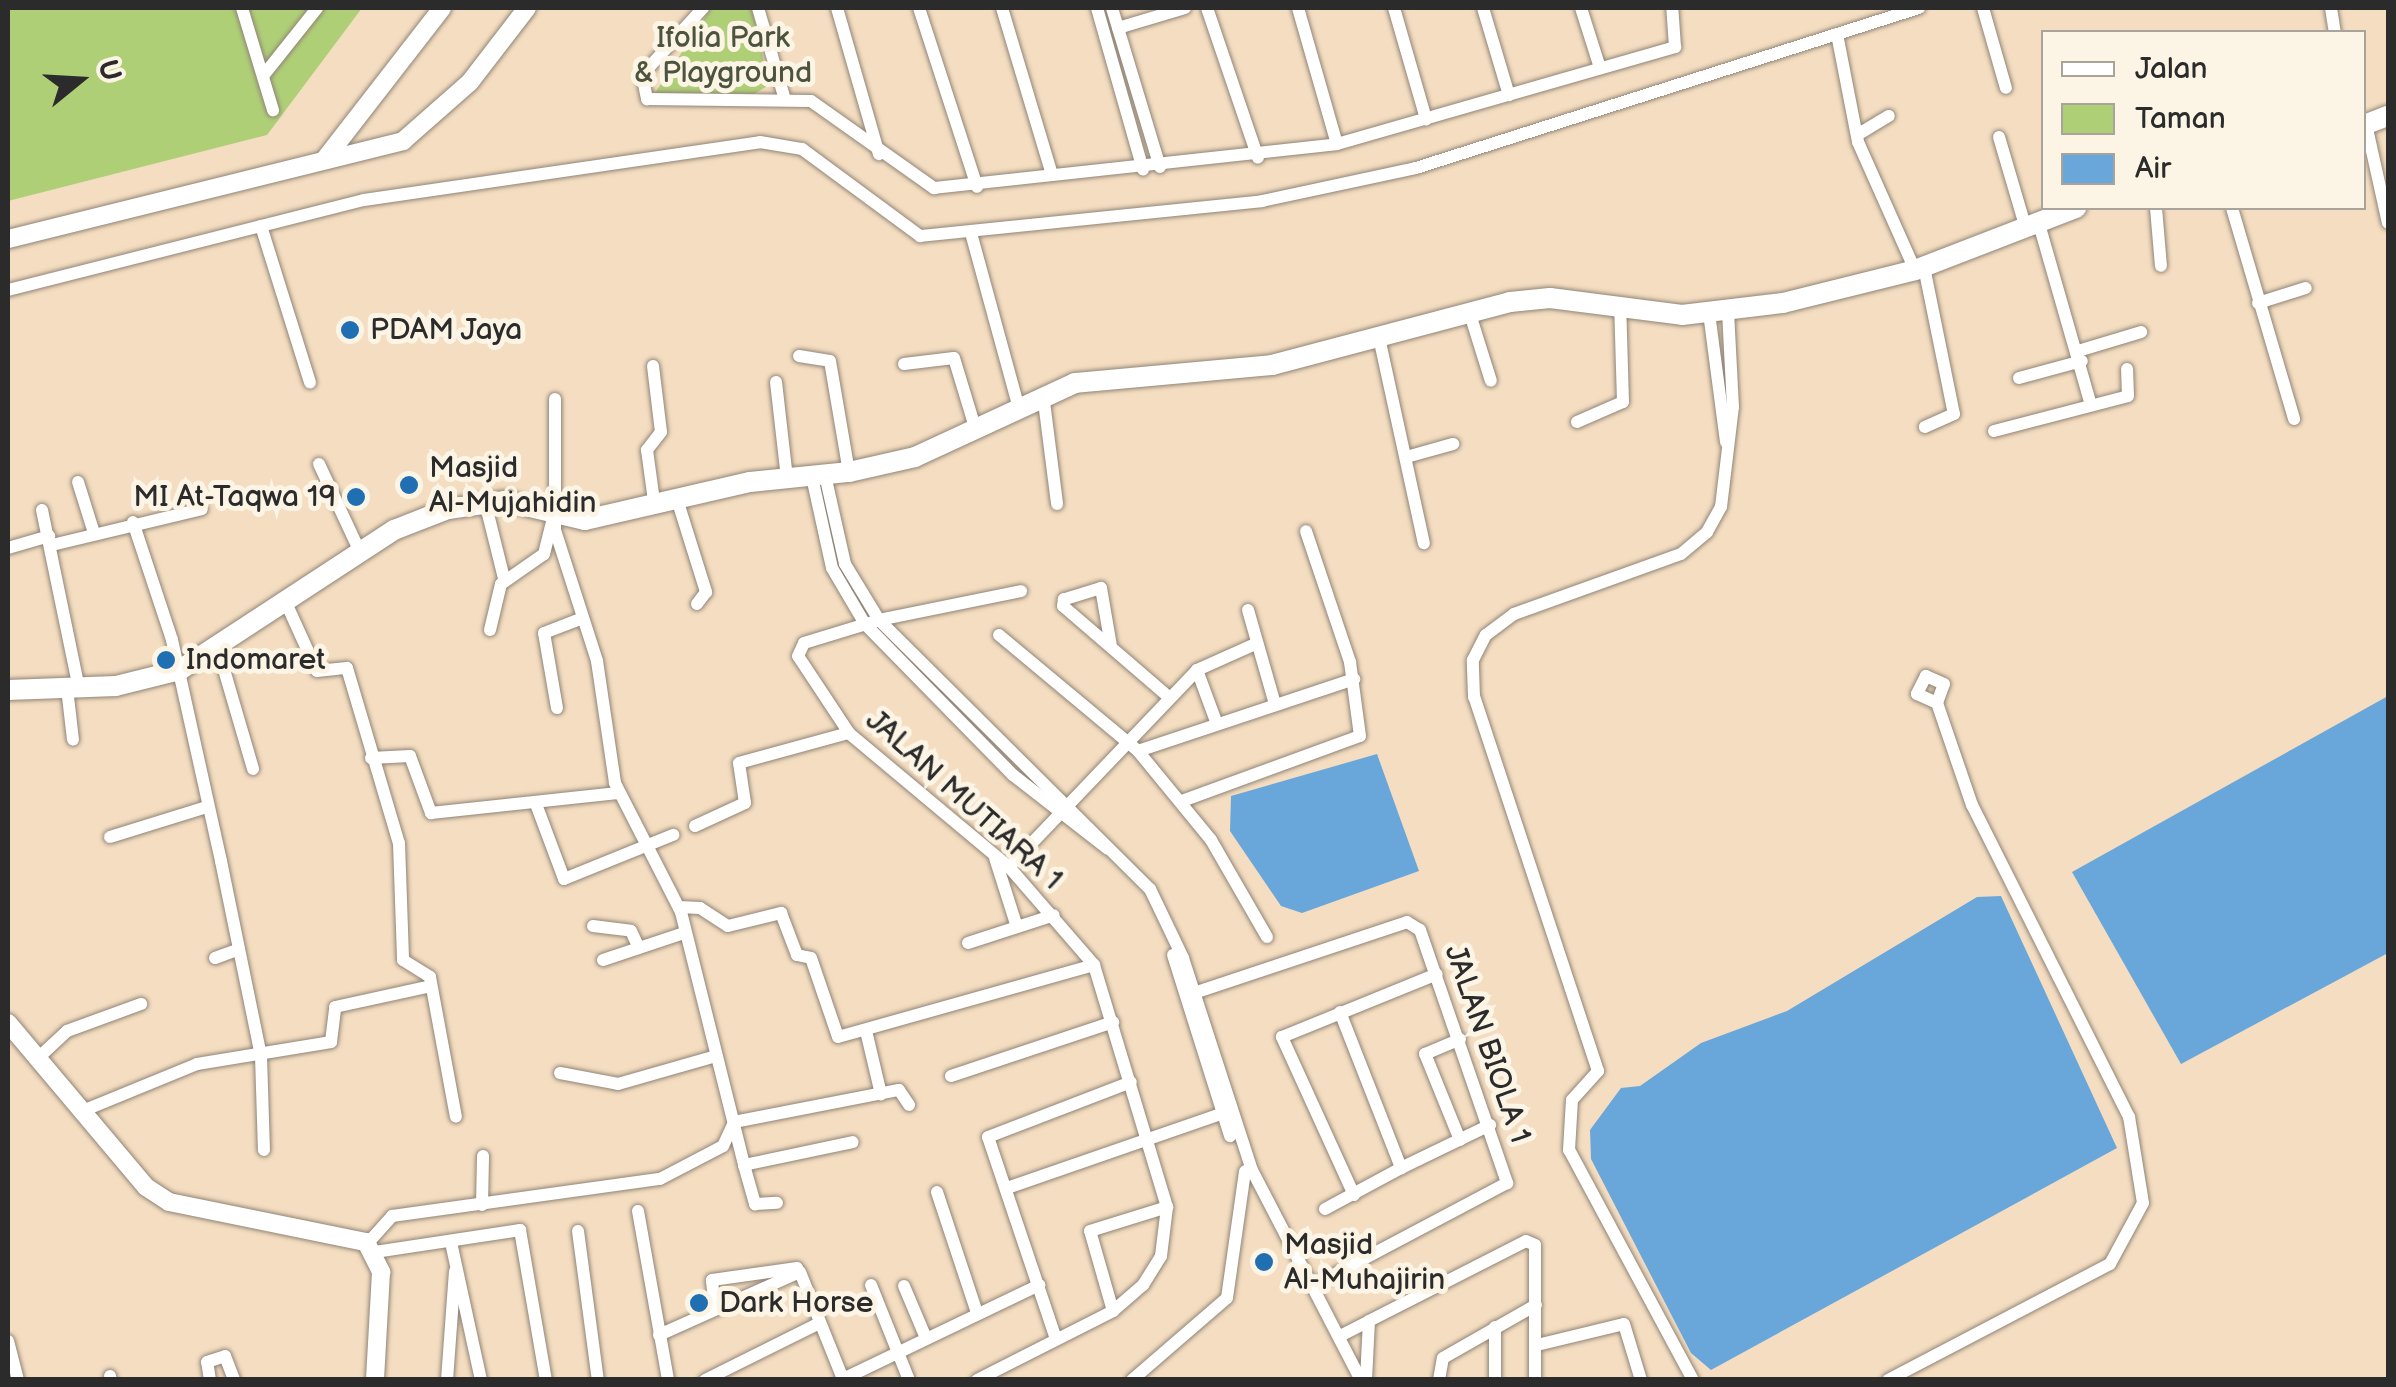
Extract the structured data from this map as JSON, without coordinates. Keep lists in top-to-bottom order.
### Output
{
  "streets": {
    "street": ["JALAN MUTIARA 1", "JALAN BIOLA 1"]
  },
  "parks": ["Ifolia Park & Playground"],
  "places": [
    "PDAM Jaya",
    "Masjid Al-Mujahidin",
    "MI At-Taqwa 19",
    "Indomaret",
    "Masjid Al-Muhajirin",
    "Dark Horse"
  ],
  "legend": ["Jalan", "Taman", "Air"],
  "north": "right"
}
